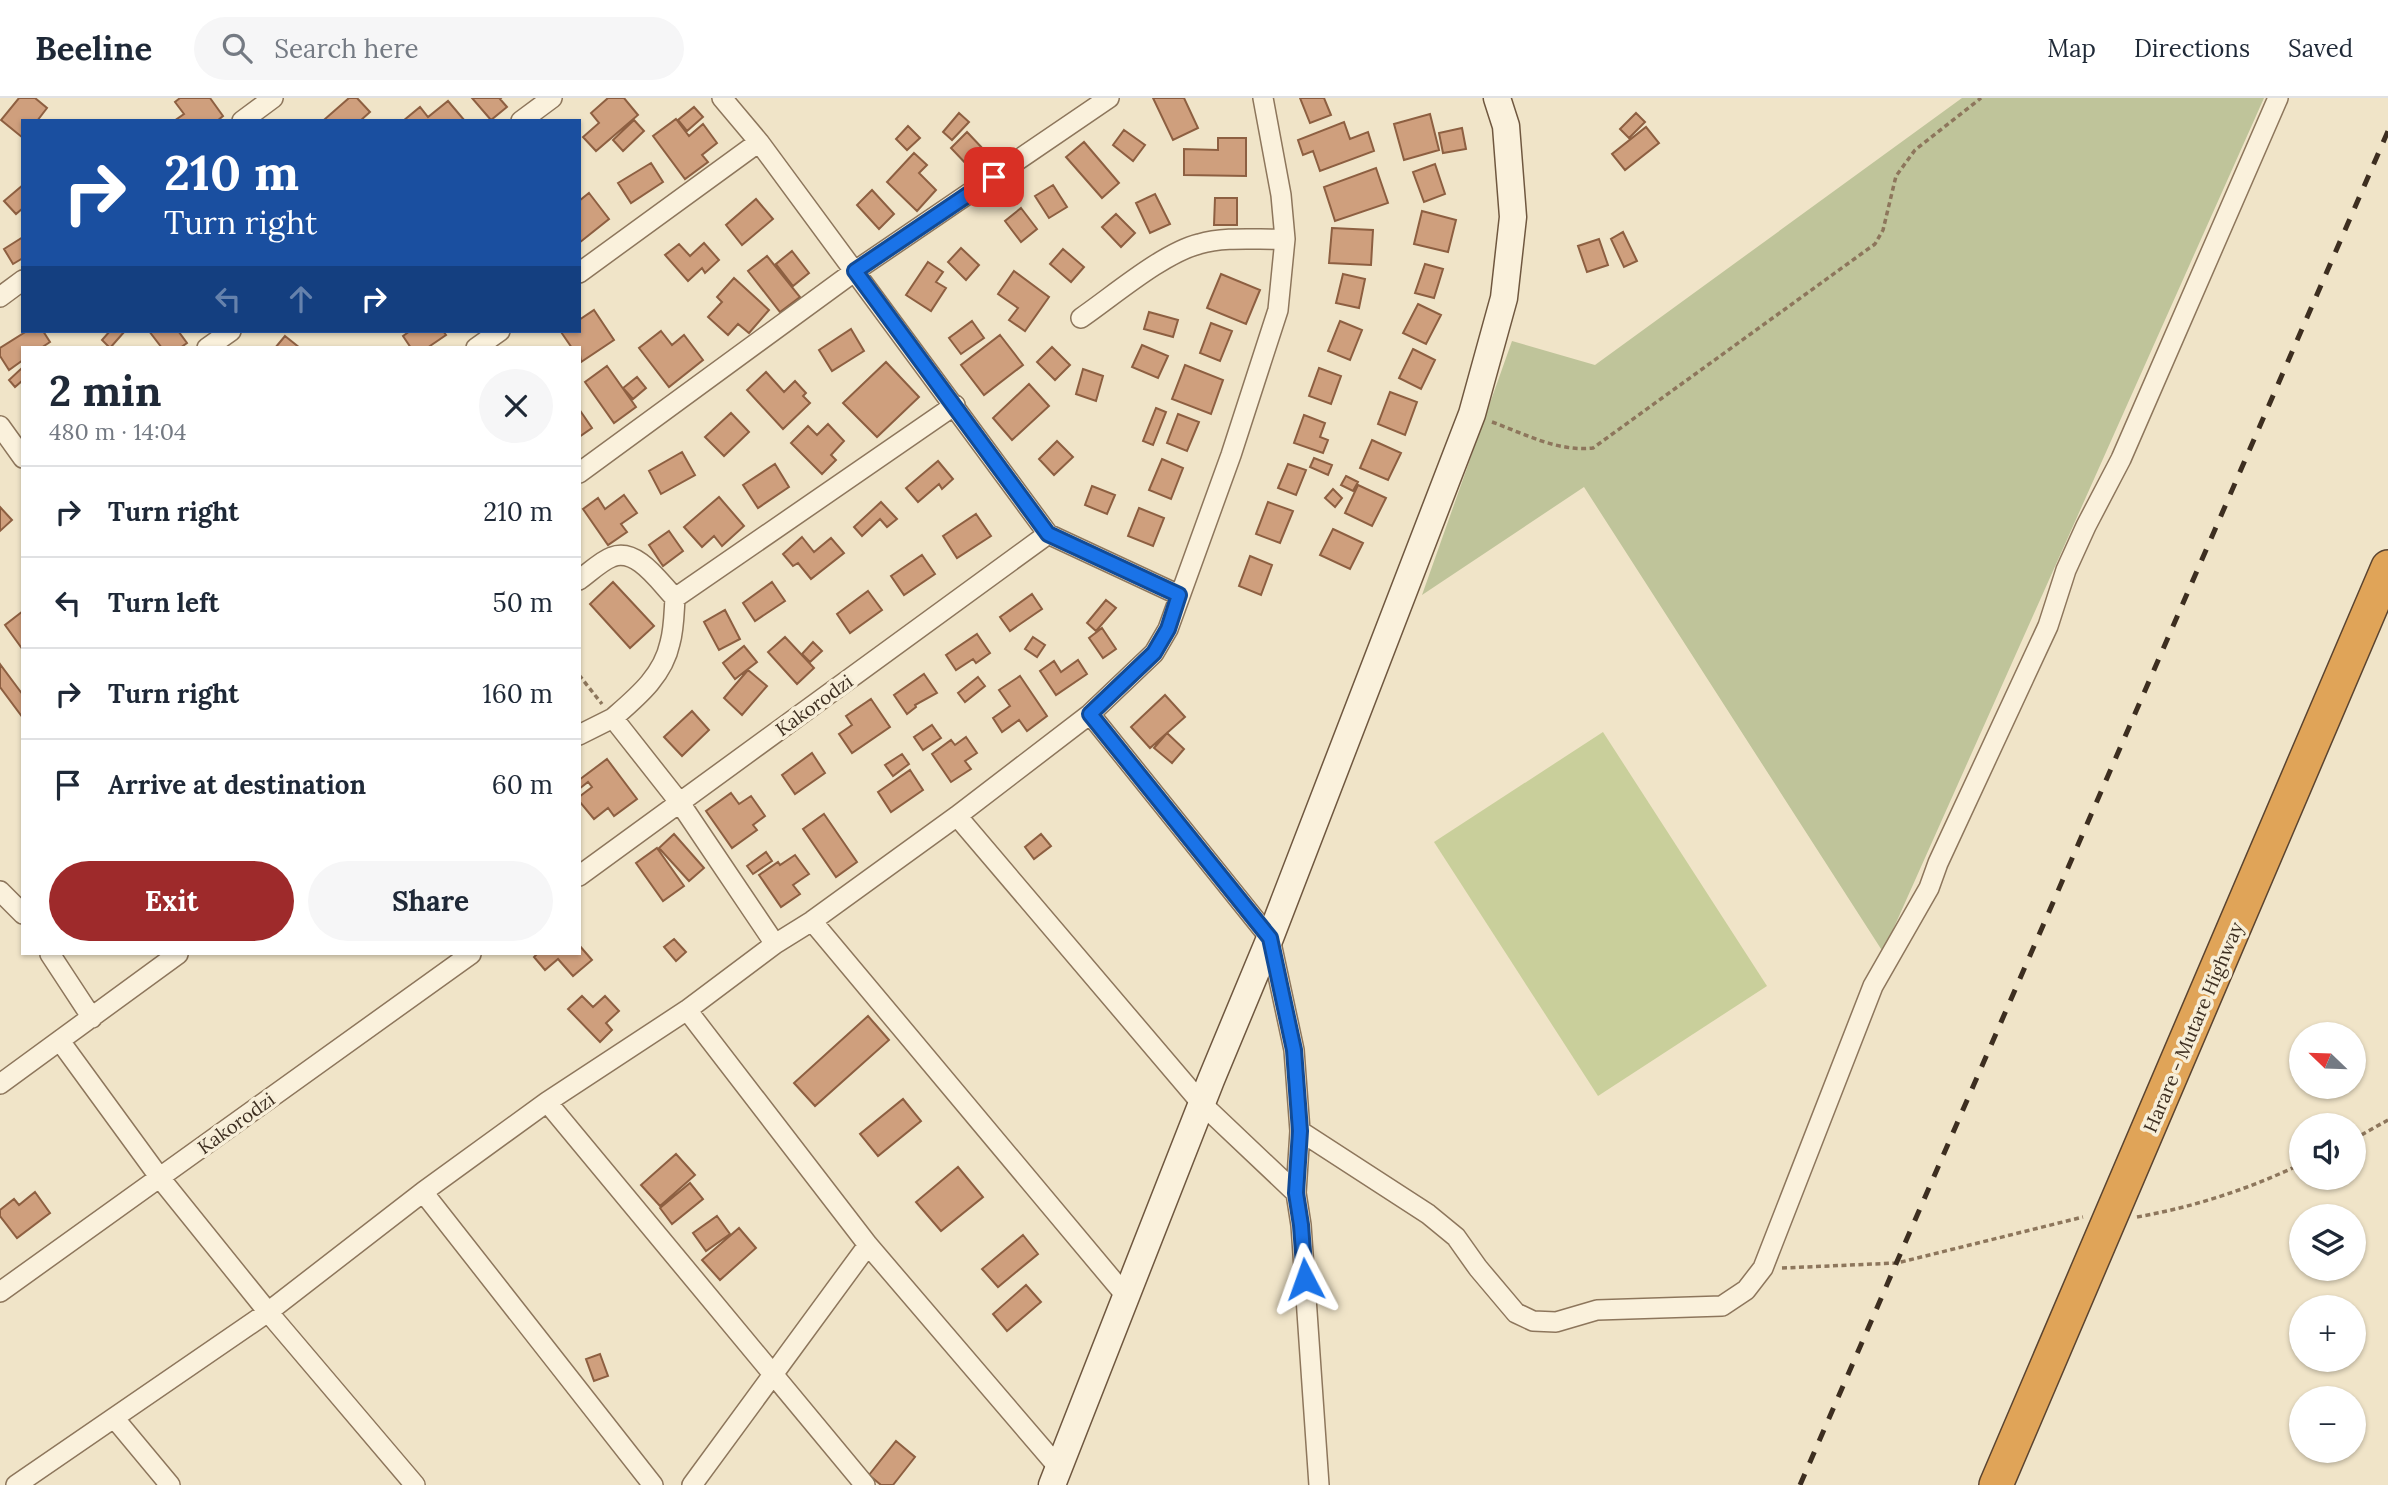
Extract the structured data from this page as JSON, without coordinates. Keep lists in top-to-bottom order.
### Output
{
  "streets": {
    "highway": ["Harare - Mutare Highway"],
    "street": ["Kakorodzi"]
  },
  "north": "top left",
  "page": {
    "header": "Beeline",
    "search": "Search here",
    "nav": ["Map", "Directions", "Saved"],
    "turn": ["210 m", "Turn right"],
    "heading": ["2 min", "480 m · 14:04"],
    "list": [
      {
        "name": "Turn right",
        "value": "210 m"
      },
      {
        "name": "Turn left",
        "value": "50 m"
      },
      {
        "name": "Turn right",
        "value": "160 m"
      },
      {
        "name": "Arrive at destination",
        "value": "60 m"
      }
    ],
    "buttons": ["Exit", "Share"],
    "map_buttons": ["+", "−"]
  }
}
